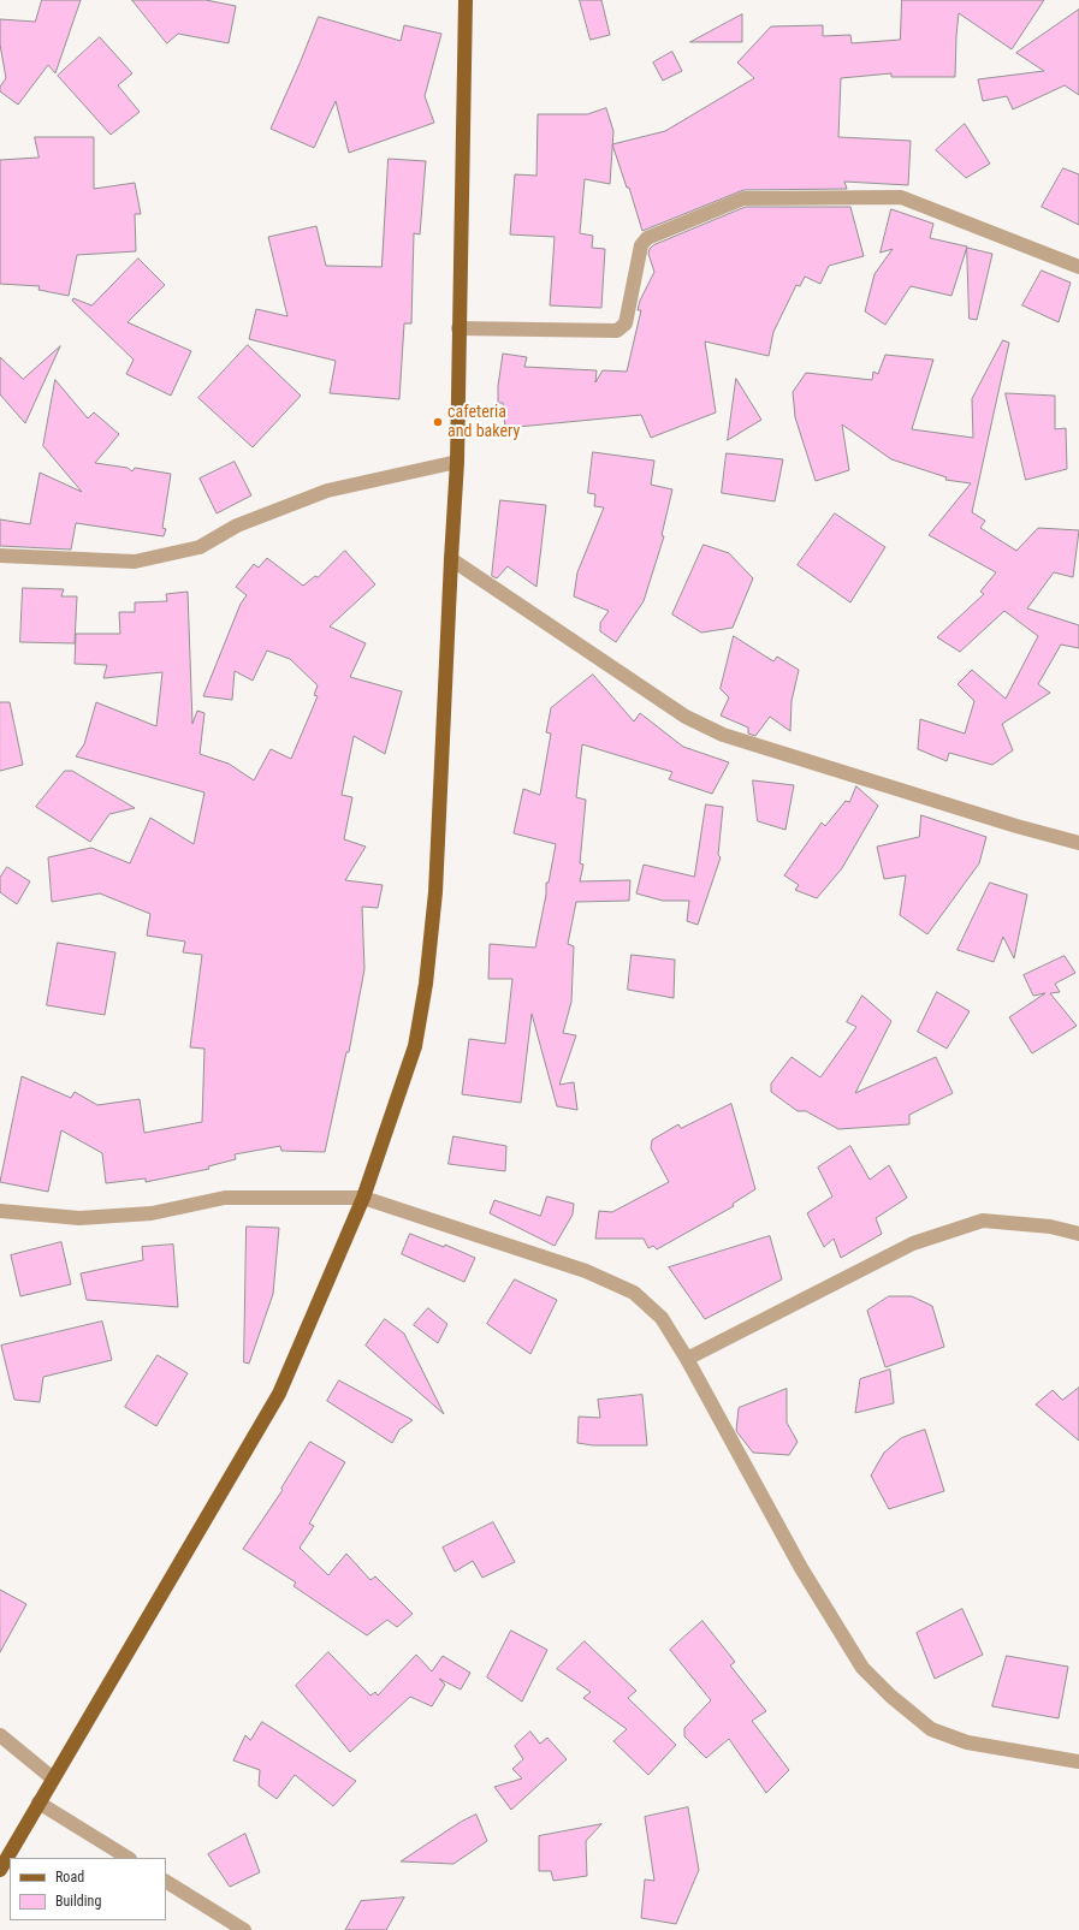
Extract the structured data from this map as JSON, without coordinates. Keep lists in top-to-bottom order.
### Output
{
  "places": ["cafeteria and bakery"],
  "legend": ["Road", "Building"]
}
